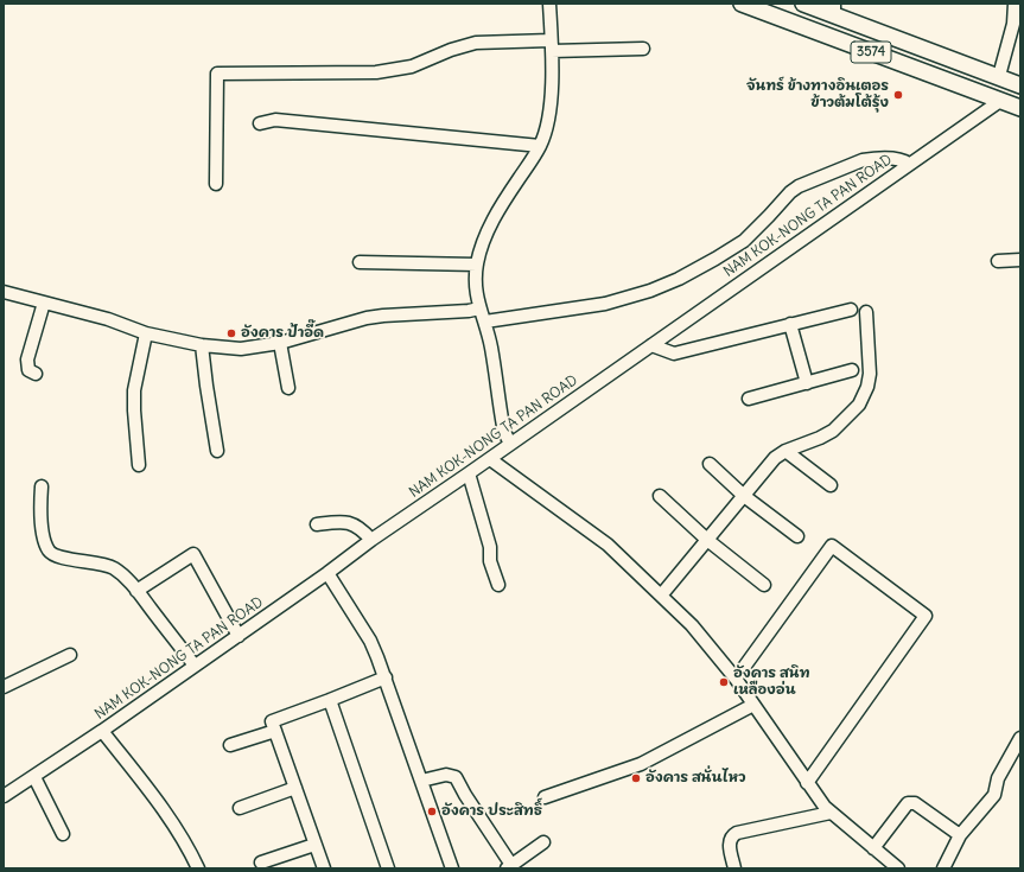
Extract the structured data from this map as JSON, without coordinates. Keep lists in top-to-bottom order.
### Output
{
  "streets": {
    "main road": ["3574"],
    "street": ["NAM KOK-NONG TA PAN ROAD"]
  },
  "crossings": [
    ["3574", "NAM KOK-NONG TA PAN ROAD"]
  ],
  "places": [
    "จันทร์ ข้างทางอินเตอร ข้าวต้มโต้รุ้ง",
    "อังคาร ป้าอี๊ด",
    "อังคาร สนิท เหลืองอ่น",
    "อังคาร สนั่นไหว",
    "อังคาร ประสิทธิ์"
  ]
}
